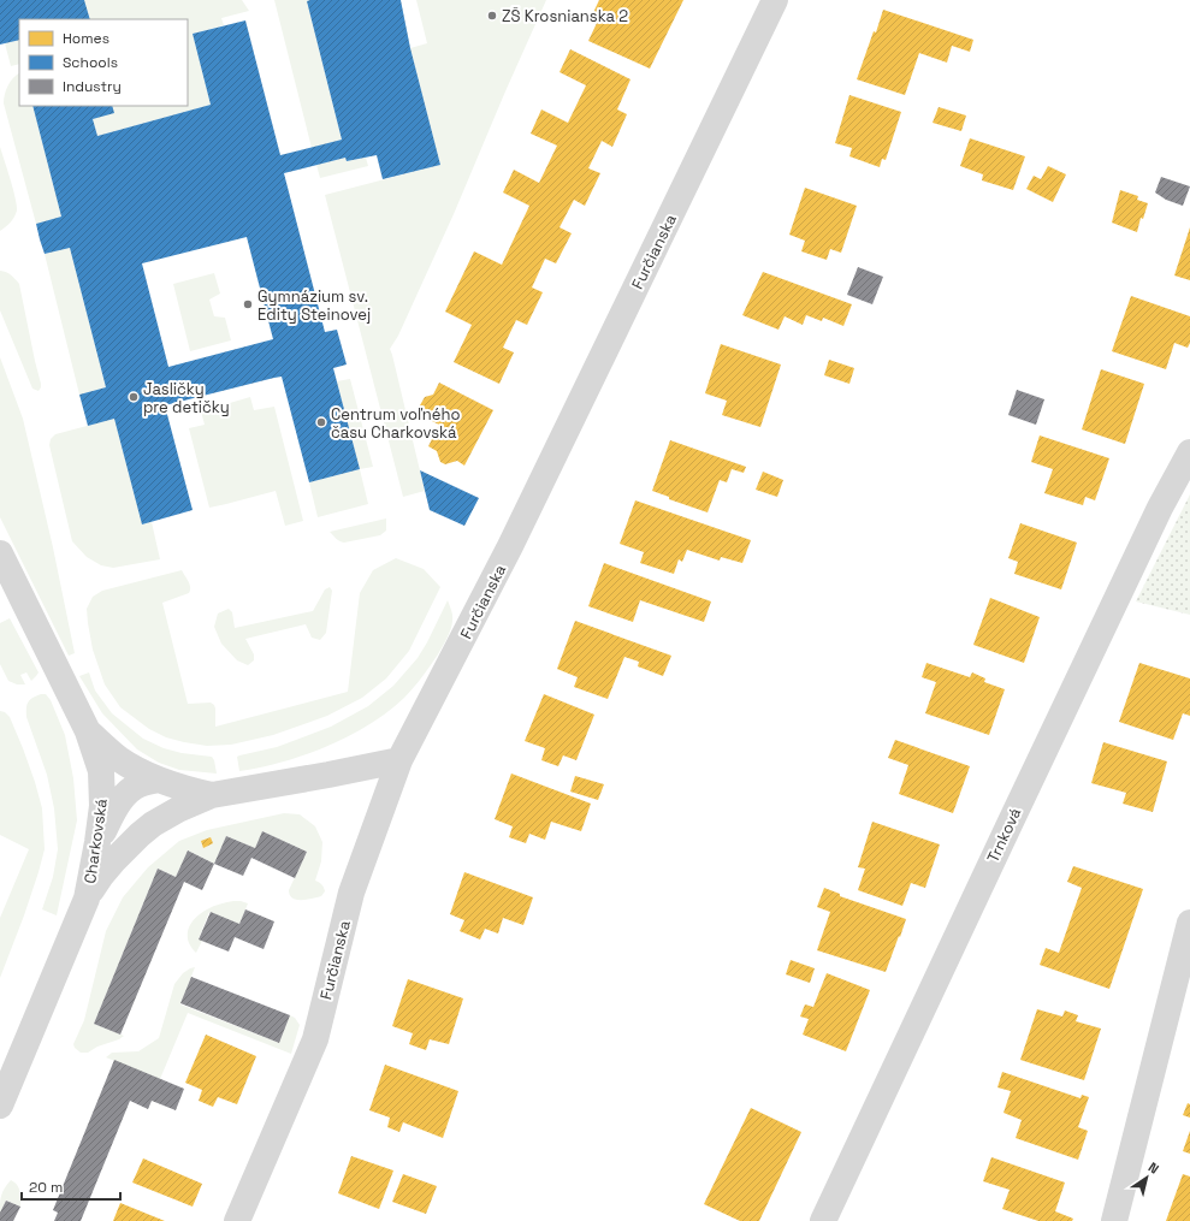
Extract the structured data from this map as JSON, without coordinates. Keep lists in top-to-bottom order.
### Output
{
  "streets": {
    "street": ["Furčianska", "Trnková", "Charkovská"]
  },
  "places": [
    "ZŠ Krosnianska 2",
    "Gymnázium sv. Edity Steinovej",
    "Jasličky pre detičky",
    "Centrum voľného času Charkovská"
  ],
  "legend": ["Homes", "Schools", "Industry"],
  "scale_bar": "20 m",
  "north": "top right"
}
